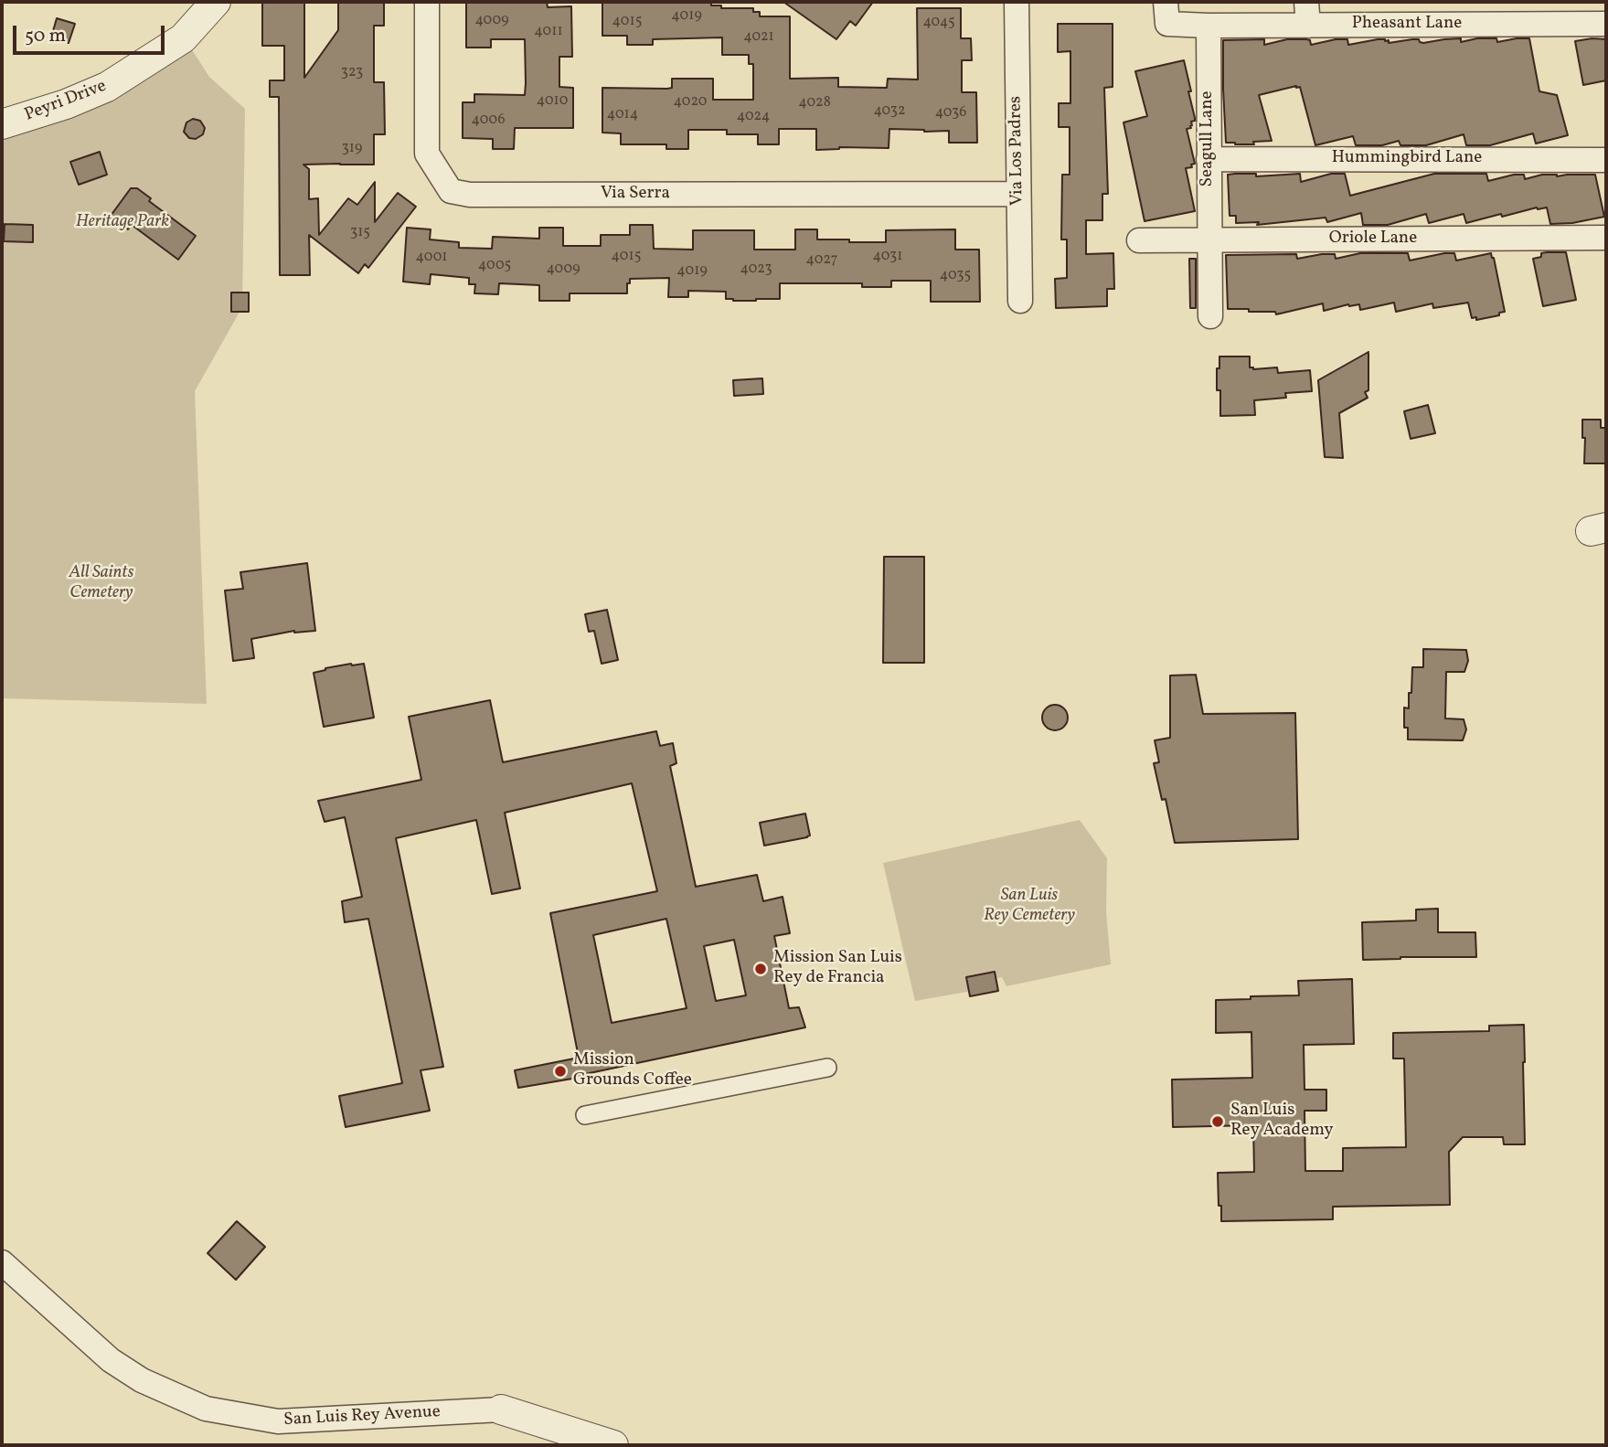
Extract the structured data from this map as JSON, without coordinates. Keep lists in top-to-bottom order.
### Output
{
  "streets": {
    "street": [
      "Pheasant Lane",
      "Peyri Drive",
      "Seagull Lane",
      "Via Los Padres",
      "Hummingbird Lane",
      "Via Serra",
      "Oriole Lane",
      "San Luis Rey Avenue"
    ]
  },
  "crossings": [
    ["Pheasant Lane", "Seagull Lane"],
    ["Seagull Lane", "Hummingbird Lane"],
    ["Seagull Lane", "Oriole Lane"],
    ["Via Los Padres", "Via Serra"]
  ],
  "parks": ["Heritage Park", "All Saints Cemetery", "San Luis Rey Cemetery"],
  "places": ["Mission San Luis Rey de Francia", "Mission Grounds Coffee", "San Luis Rey Academy"],
  "house_numbers": [
    "4019",
    "4009",
    "4015",
    "4045",
    "4011",
    "4021",
    "323",
    "4010",
    "4020",
    "4028",
    "4032",
    "4036",
    "4014",
    "4024",
    "4006",
    "319",
    "315",
    "4015",
    "4031",
    "4001",
    "4027",
    "4005",
    "4009",
    "4023",
    "4019",
    "4035"
  ],
  "scale_bar": "50 m"
}
